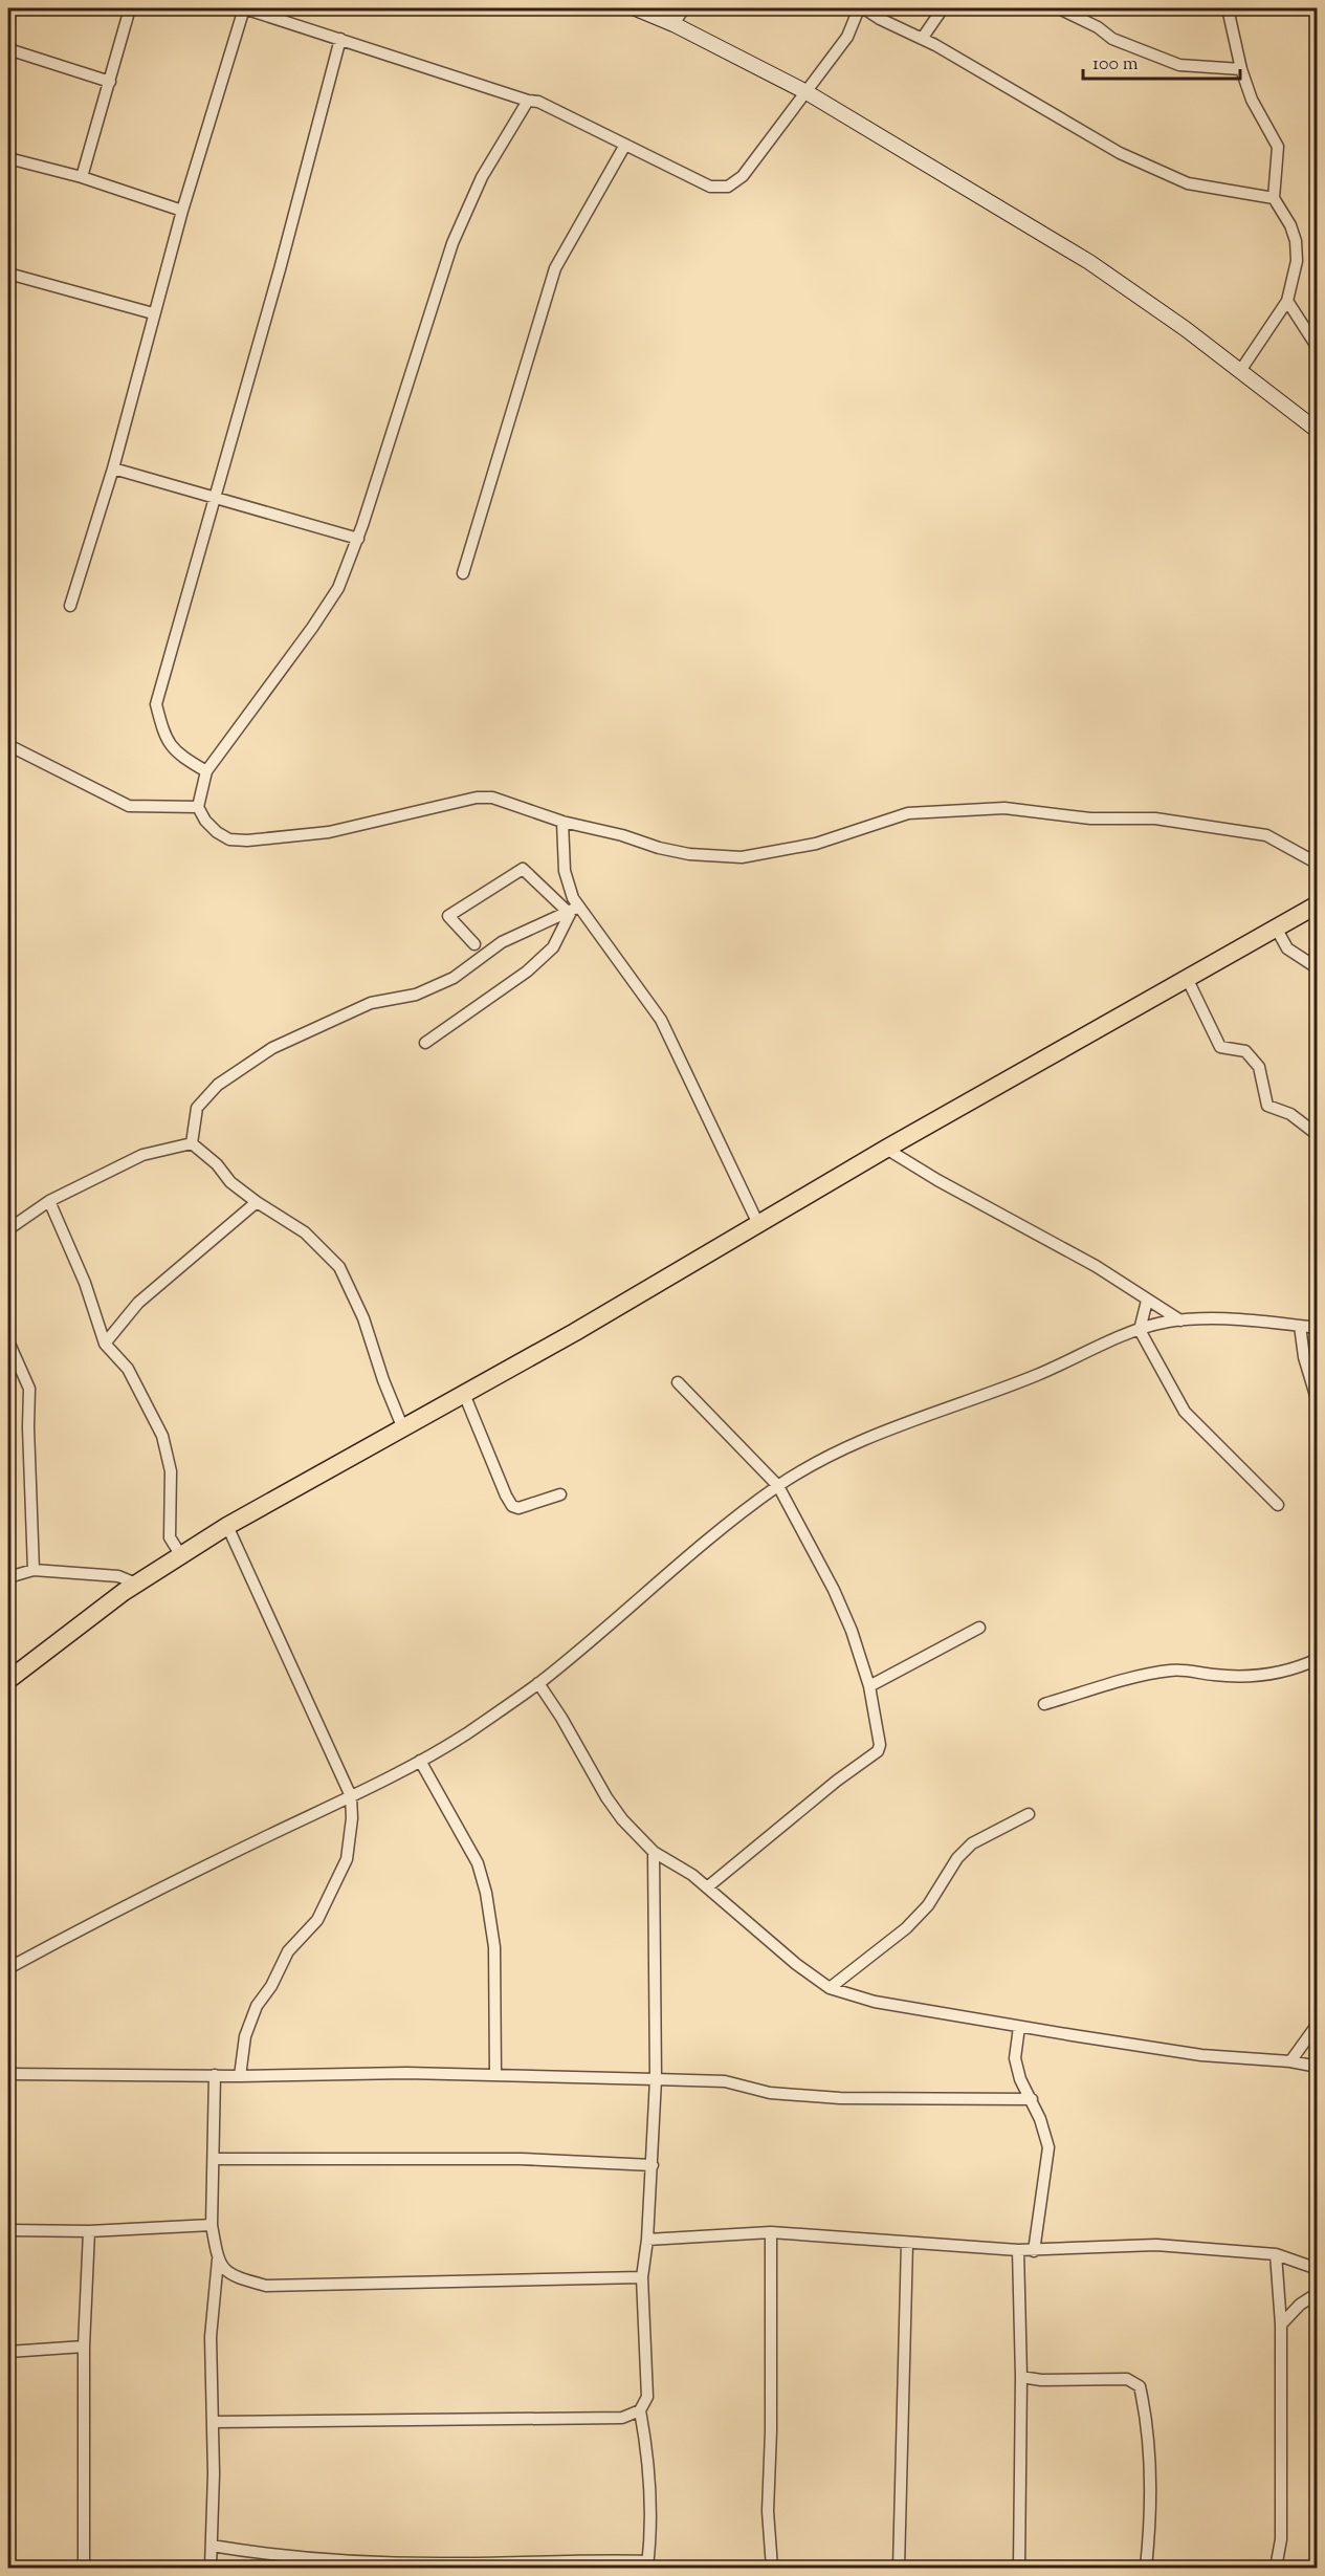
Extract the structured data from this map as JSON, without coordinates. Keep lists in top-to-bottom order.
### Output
{
  "scale_bar": "100 m"
}
